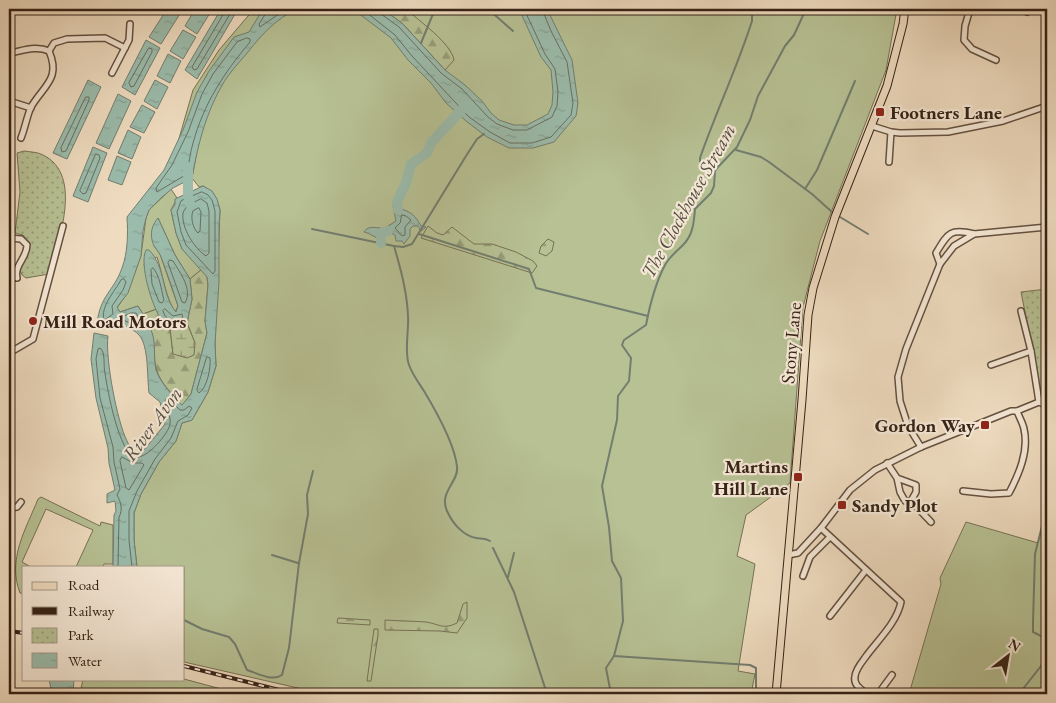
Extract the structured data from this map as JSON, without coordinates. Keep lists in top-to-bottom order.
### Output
{
  "streets": {
    "main road": ["Stony Lane"]
  },
  "water": ["The Clockhouse Stream", "River Avon"],
  "places": {
    "transit": [
      "Footners Lane",
      "Gordon Way",
      "Martins Hill Lane",
      "Sandy Plot"
    ],
    "other": ["Mill Road Motors"]
  },
  "legend": [
    "Road",
    "Railway",
    "Park",
    "Water"
  ],
  "north": "top right"
}
